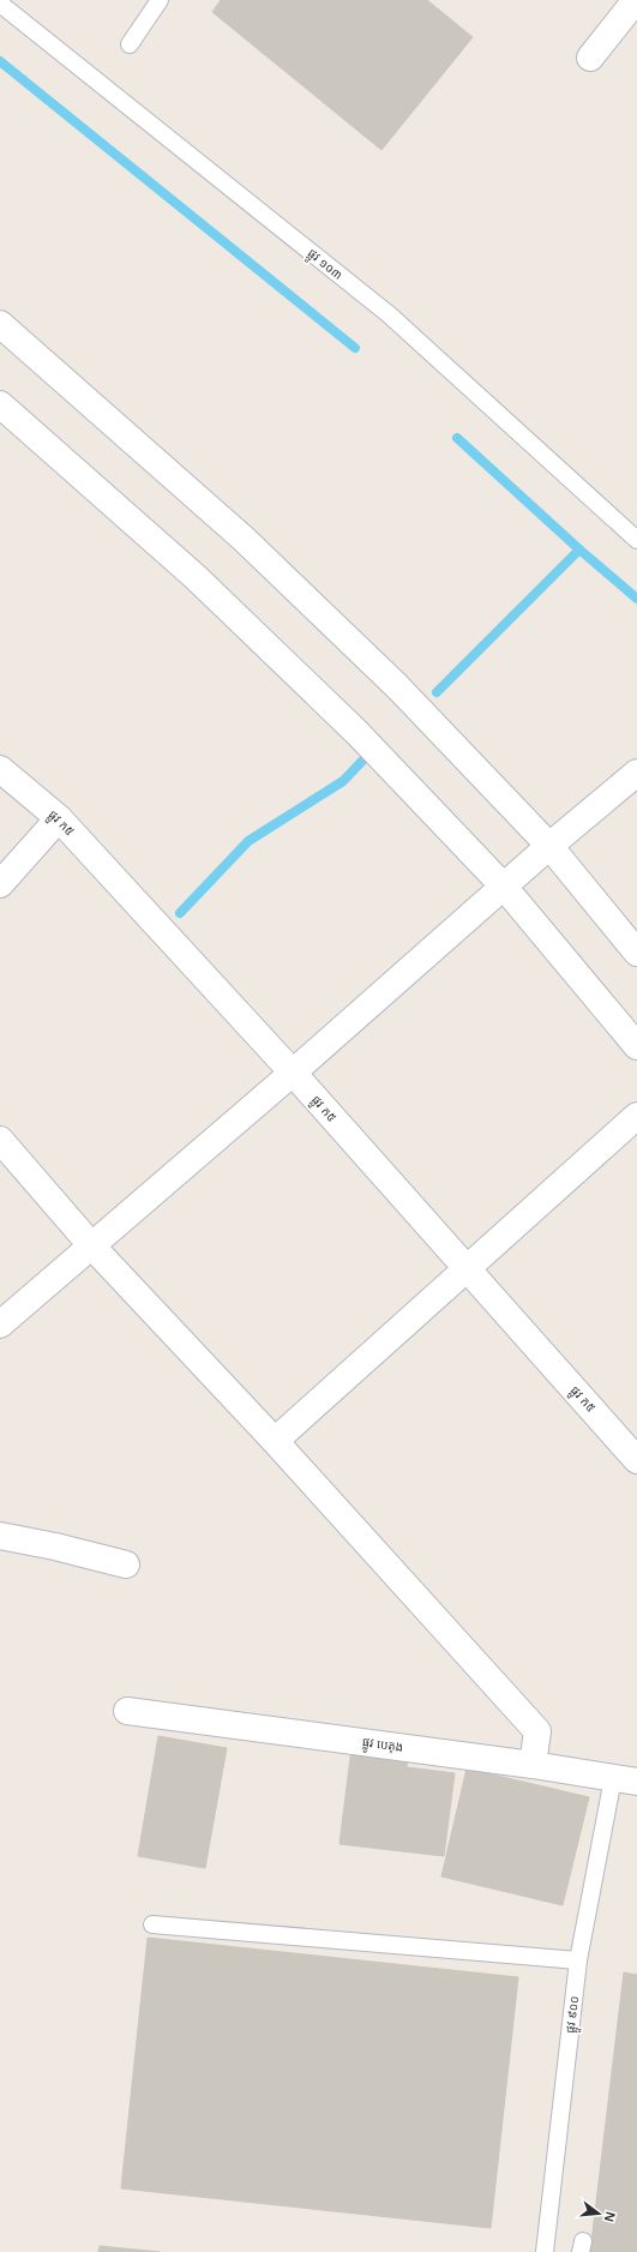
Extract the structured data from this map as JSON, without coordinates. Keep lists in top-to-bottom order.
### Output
{
  "streets": {
    "street": ["ផ្លូវ ក៥", "ផ្លូវ បេតុង"],
    "lane": ["ផ្លូវ ១០៣", "ផ្លូវ ៩០០"]
  },
  "crossings": [
    ["ផ្លូវ បេតុង", "ផ្លូវ ៩០០"]
  ],
  "north": "right"
}
